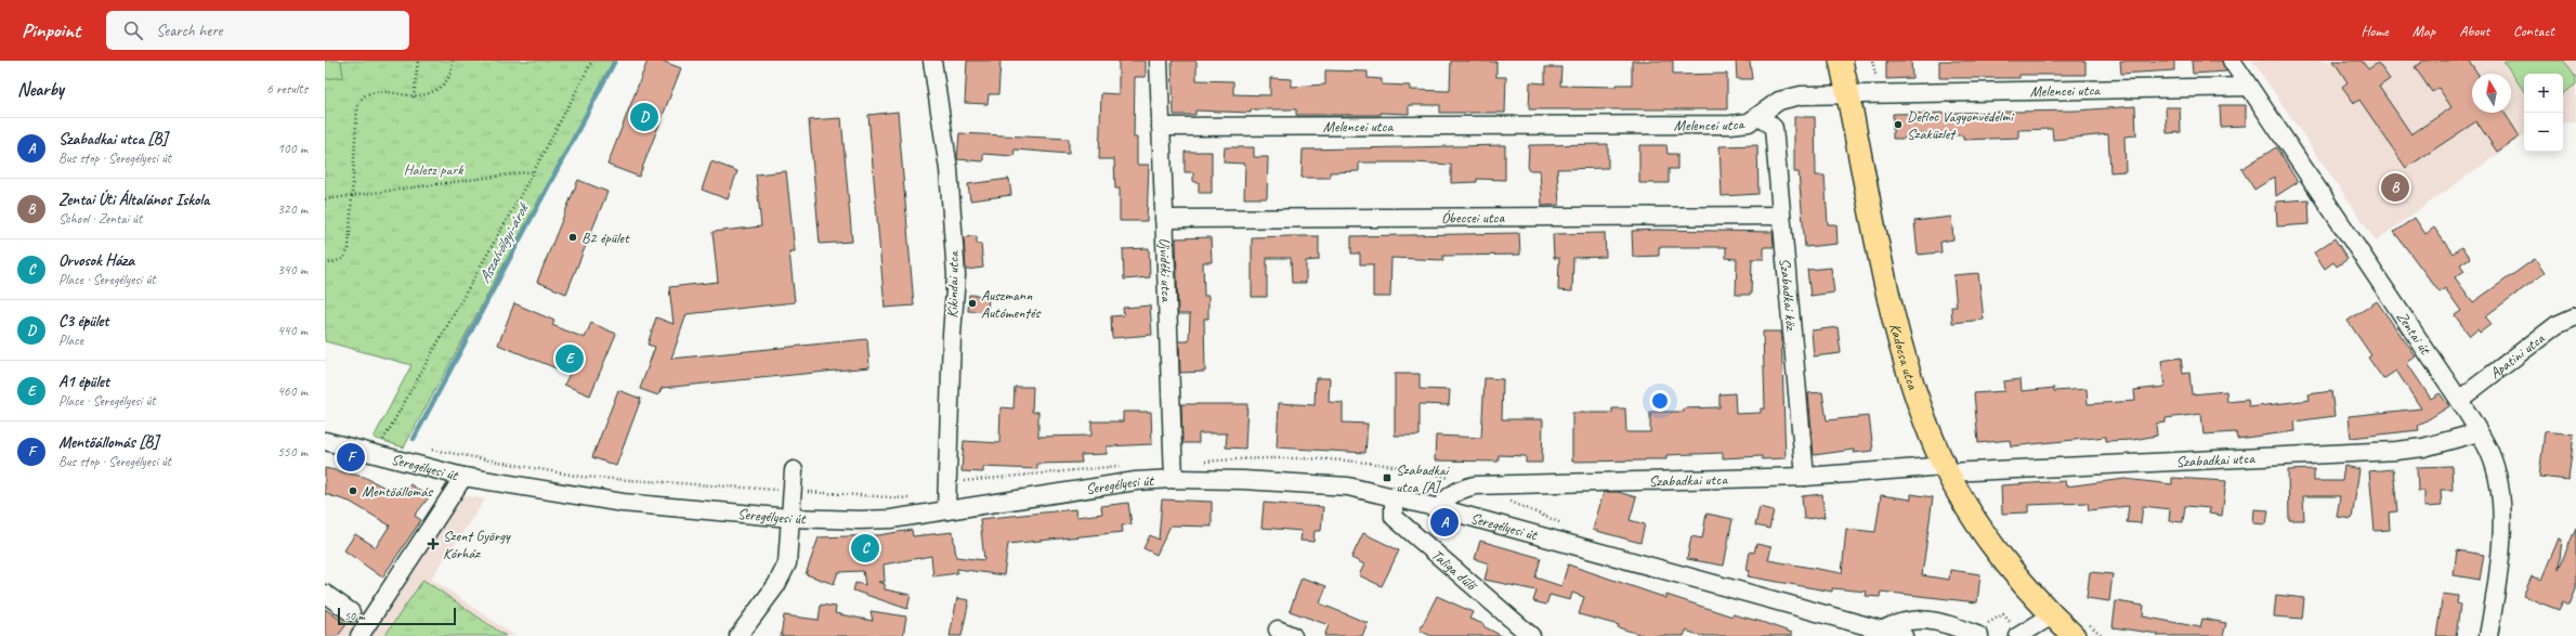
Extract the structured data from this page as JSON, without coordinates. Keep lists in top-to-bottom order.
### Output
{
  "streets": {
    "main road": ["Kadocsa utca"],
    "street": [
      "Melencei utca",
      "Óbecsei utca",
      "Újvidéki utca",
      "Kikindai utca",
      "Szabadkai köz",
      "Zentai út",
      "Apatini utca",
      "Szabadkai utca",
      "Seregélyesi út",
      "Taliga dűlő"
    ]
  },
  "crossings": [
    ["Melencei utca", "Újvidéki utca"],
    ["Melencei utca", "Szabadkai köz"],
    ["Melencei utca", "Zentai út"],
    ["Melencei utca", "Kadocsa utca"],
    ["Óbecsei utca", "Újvidéki utca"],
    ["Óbecsei utca", "Szabadkai köz"],
    ["Újvidéki utca", "Seregélyesi út"],
    ["Kikindai utca", "Seregélyesi út"],
    ["Szabadkai köz", "Szabadkai utca"],
    ["Zentai út", "Apatini utca"],
    ["Zentai út", "Szabadkai utca"],
    ["Kadocsa utca", "Szabadkai utca"],
    ["Szabadkai utca", "Seregélyesi út"],
    ["Seregélyesi út", "Taliga dűlő"]
  ],
  "water": ["Aszalvölgyi-árok"],
  "parks": ["Halesz park"],
  "places": {
    "other": [
      "Defloc Vagyonvédelmi Szaküzlet",
      "B2 épület",
      "Auszmann Autómentés",
      "Mentőállomás"
    ],
    "transit": ["Szabadkai utca [A]"],
    "health": ["Szent György Kórház"]
  },
  "scale_bar": "50 m",
  "north": "top",
  "page": {
    "header": "Pinpoint",
    "search": "Search here",
    "nav": [
      "Home",
      "Map",
      "About",
      "Contact"
    ],
    "heading": ["Nearby", "6 results"],
    "map_buttons": ["+", "−"],
    "pins": [
      "D",
      "B",
      "E",
      "F",
      "A",
      "C"
    ],
    "list": [
      {
        "mark": "A",
        "name": "Szabadkai utca [B]",
        "note": "Bus stop · Seregélyesi út",
        "value": "100 m"
      },
      {
        "mark": "B",
        "name": "Zentai Úti Általános Iskola",
        "note": "School · Zentai út",
        "value": "320 m"
      },
      {
        "mark": "C",
        "name": "Orvosok Háza",
        "note": "Place · Seregélyesi út",
        "value": "340 m"
      },
      {
        "mark": "D",
        "name": "C3 épület",
        "note": "Place",
        "value": "440 m"
      },
      {
        "mark": "E",
        "name": "A1 épület",
        "note": "Place · Seregélyesi út",
        "value": "460 m"
      },
      {
        "mark": "F",
        "name": "Mentőállomás [B]",
        "note": "Bus stop · Seregélyesi út",
        "value": "550 m"
      }
    ],
    "scale": "50 m"
  }
}
